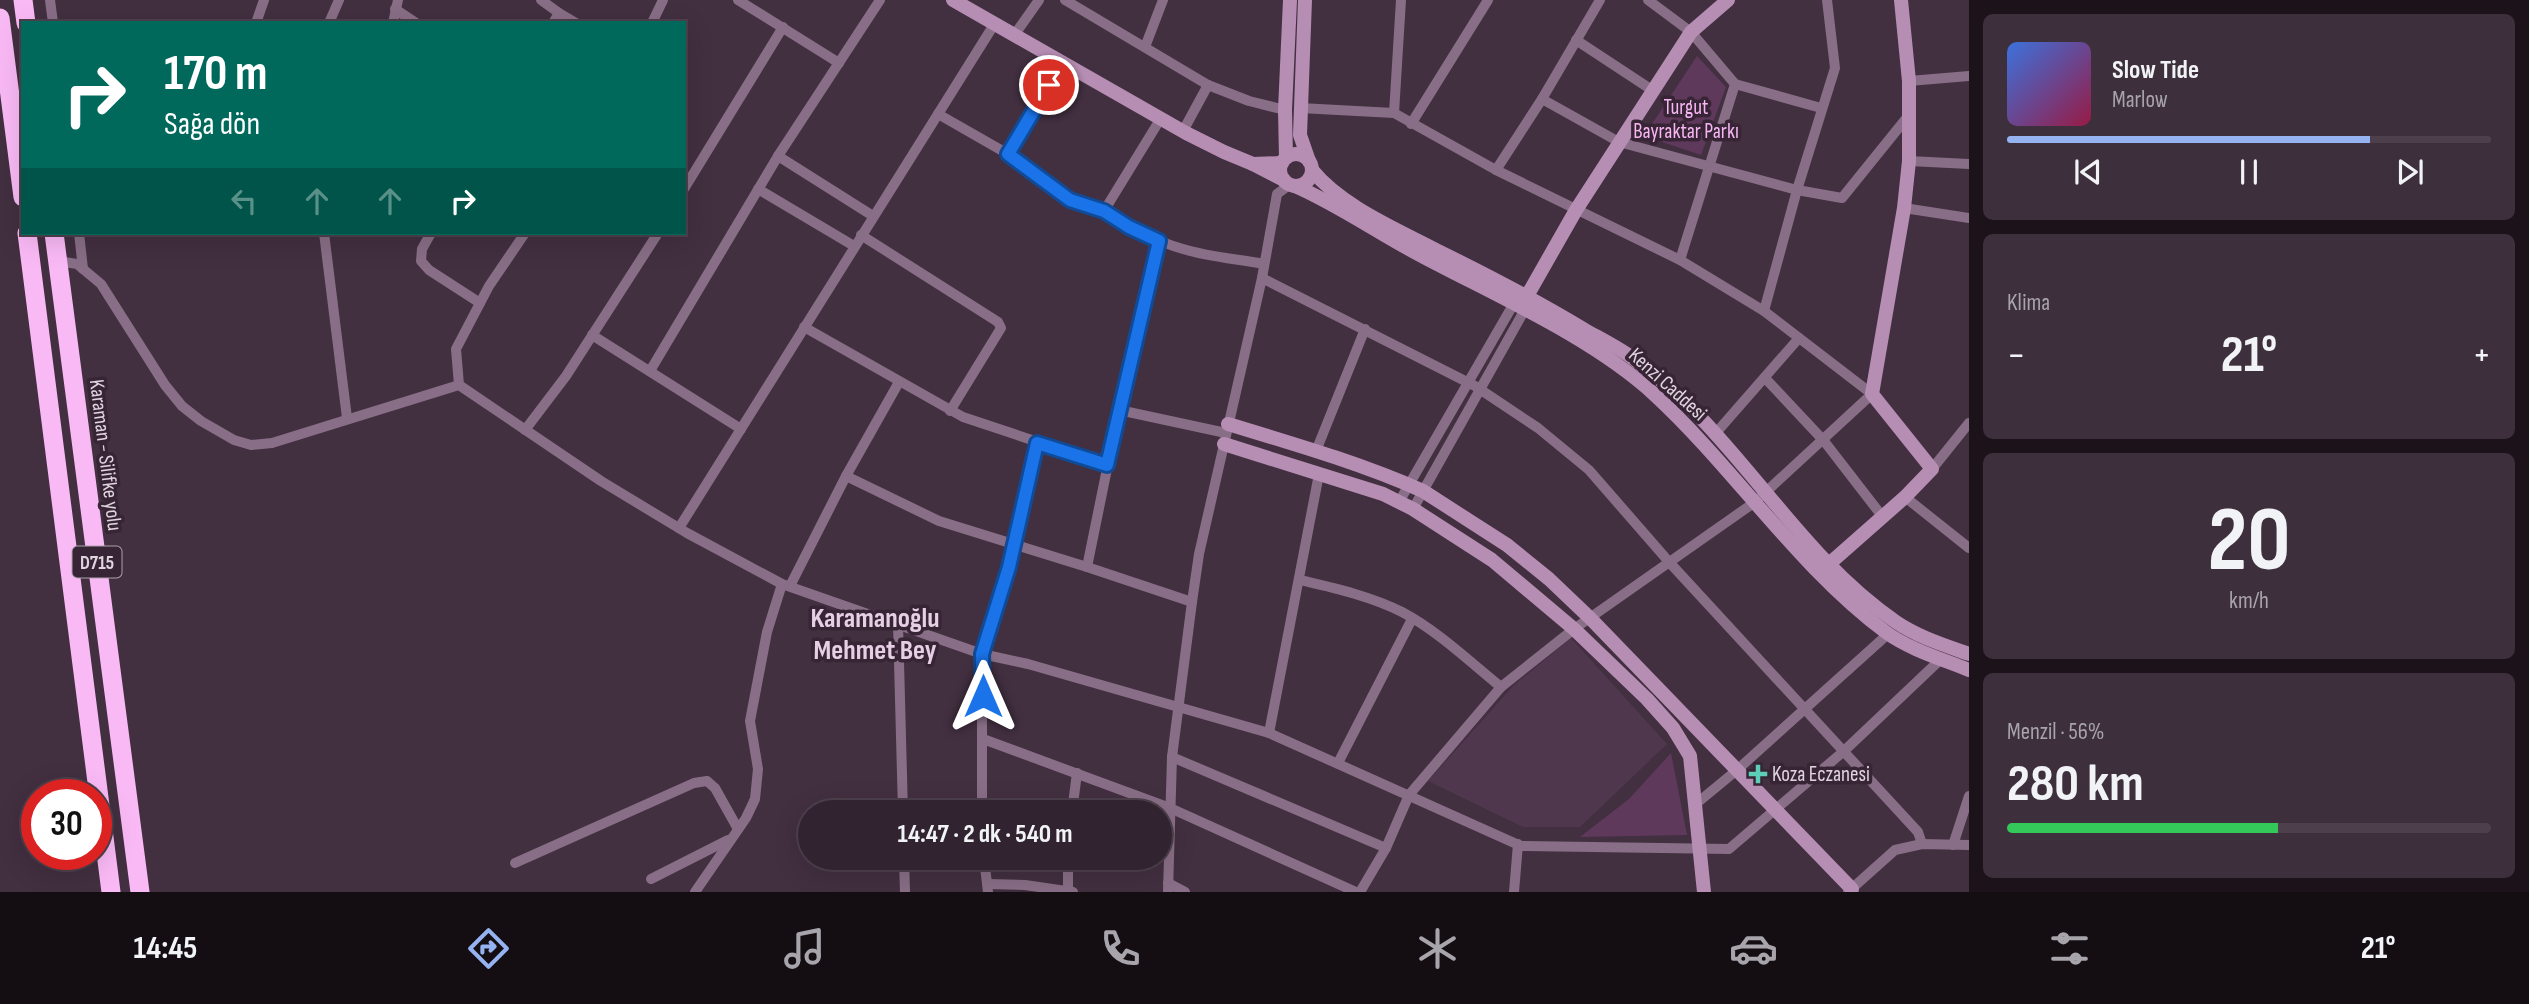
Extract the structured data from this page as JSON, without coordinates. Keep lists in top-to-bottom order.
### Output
{
  "streets": {
    "highway": ["Karaman - Silifke yolu", "D715"],
    "street": ["Kenzi Caddesi"]
  },
  "districts": ["Karamanoğlu Mehmet Bey"],
  "parks": ["Turgut Bayraktar Parkı"],
  "places": {
    "health": ["Koza Eczanesi"]
  },
  "page": {
    "turn": ["170 m", "Sağa dön"],
    "song": ["Slow Tide", "Marlow"],
    "tile": [
      "Klima",
      ["20", "km/h"],
      ["Menzil · 56%", "280 km"]
    ],
    "heat": ["−", "21°", "+"],
    "limit": "30",
    "trip": "14:47 · 2 dk · 540 m",
    "tabs": ["14:45", "21°"]
  }
}
